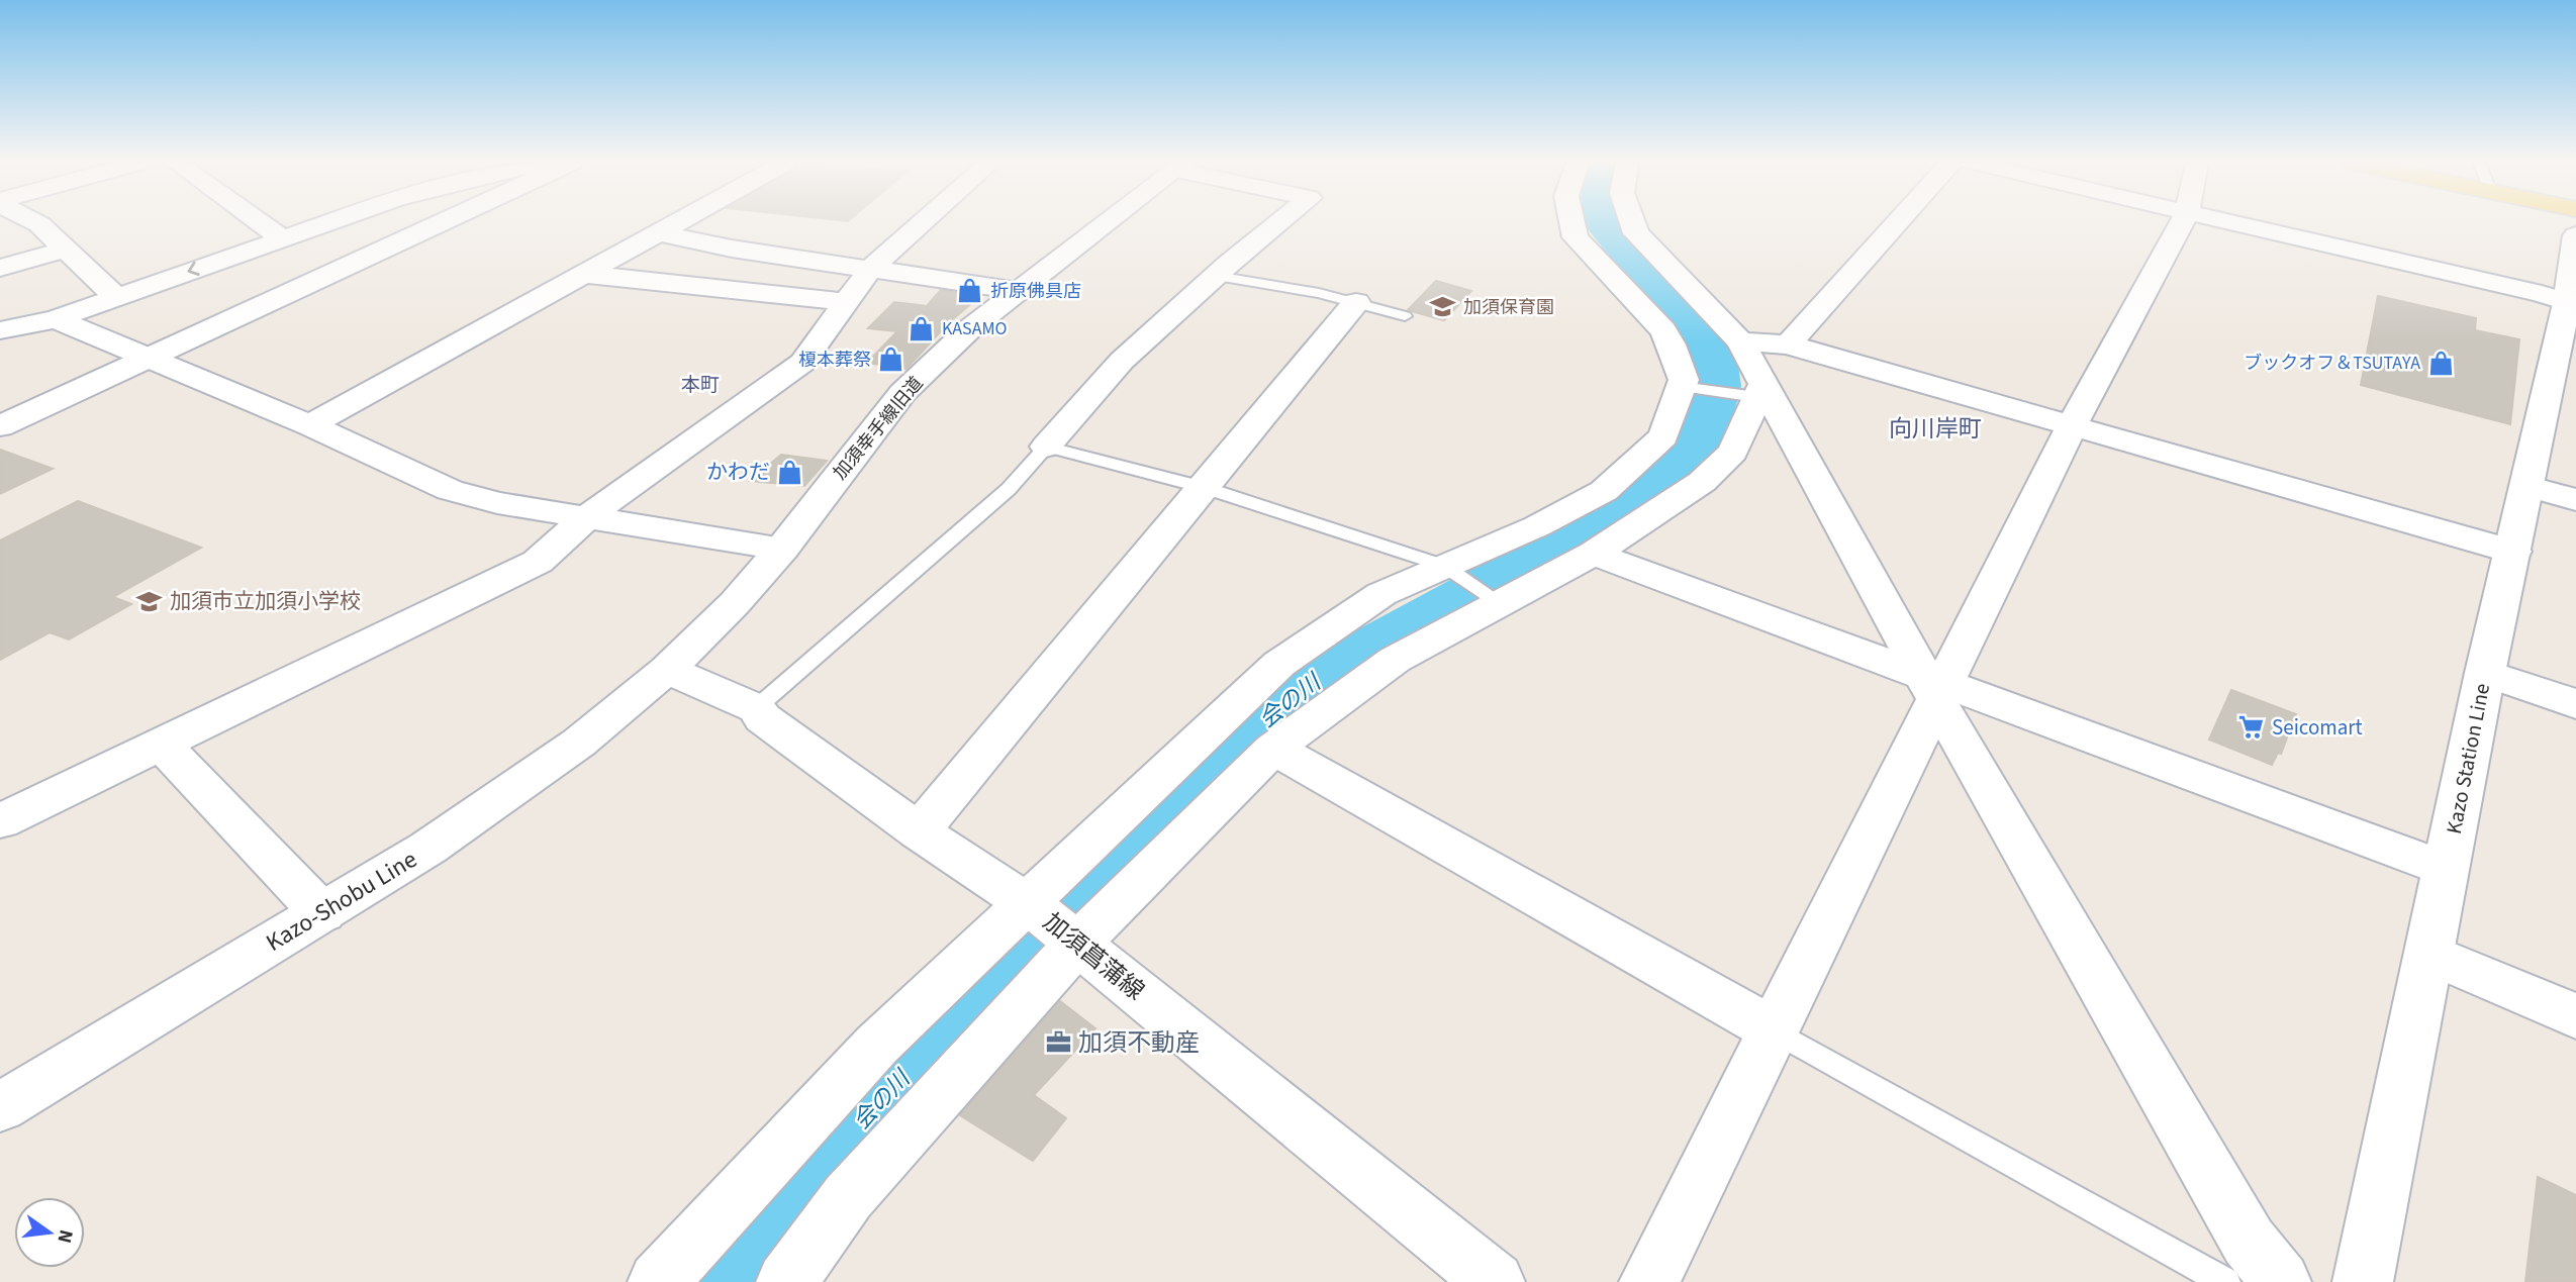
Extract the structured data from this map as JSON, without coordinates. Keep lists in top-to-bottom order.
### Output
{
  "streets": {
    "street": [
      "加須幸手線旧道",
      "Kazo Station Line",
      "Kazo-Shobu Line",
      "加須菖蒲線"
    ]
  },
  "crossings": [
    ["加須幸手線旧道", "Kazo-Shobu Line"],
    ["加須幸手線旧道", "加須菖蒲線"],
    ["Kazo-Shobu Line", "加須菖蒲線"]
  ],
  "districts": ["本町", "向川岸町"],
  "water": ["会の川"],
  "places": {
    "shop": [
      "折原佛具店",
      "KASAMO",
      "榎本葬祭",
      "ブックオフ＆TSUTAYA",
      "かわだ"
    ],
    "school or university": ["加須保育園", "加須市立加須小学校"],
    "supermarket": ["Seicomart"],
    "office": ["加須不動産"]
  },
  "north": "right"
}
